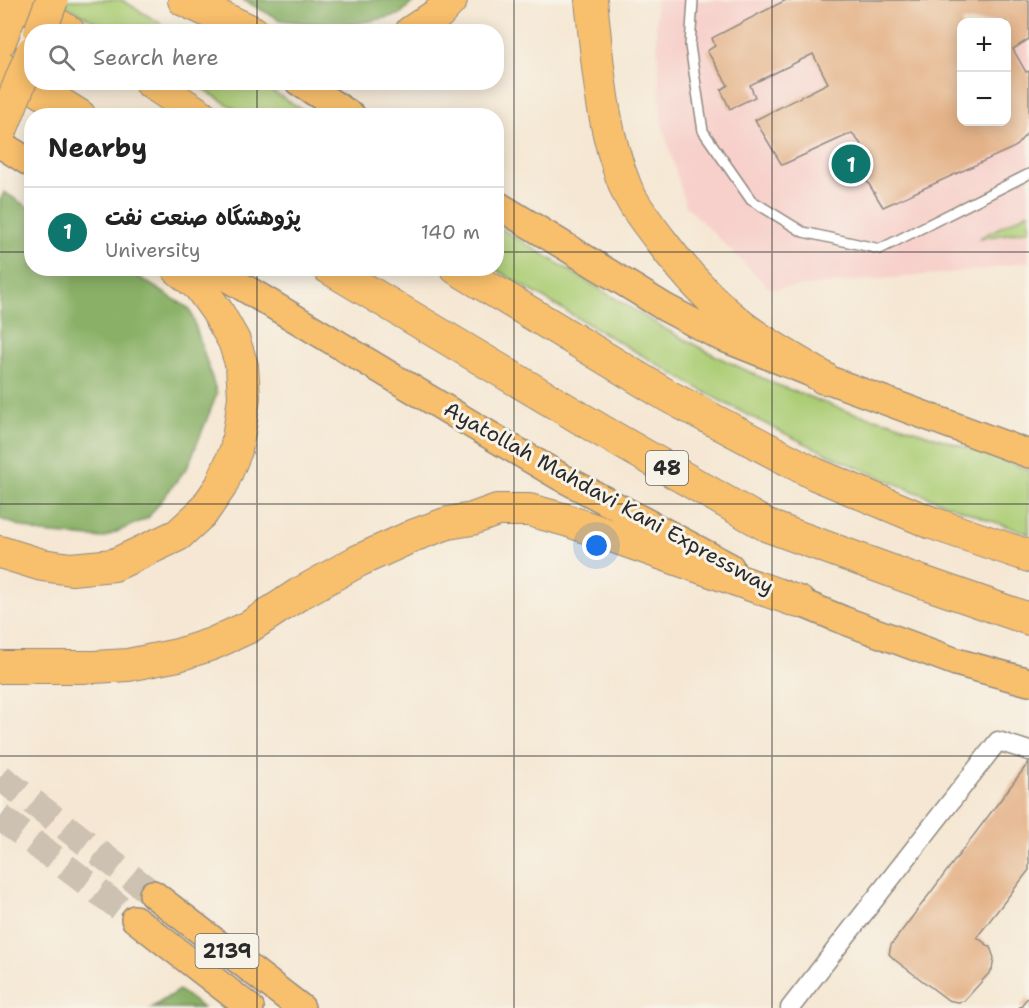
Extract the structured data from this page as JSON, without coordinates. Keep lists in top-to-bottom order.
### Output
{
  "streets": {
    "highway": ["48"],
    "main road": ["Ayatollah Mahdavi Kani Expressway", "2139"]
  },
  "page": {
    "map_buttons": ["+", "−"],
    "search": "Search here",
    "heading": "Nearby",
    "pins": "1",
    "list": [
      {
        "mark": "1",
        "name": "پژوهشگاه صنعت نفت",
        "note": "University",
        "value": "140 m"
      }
    ]
  }
}
